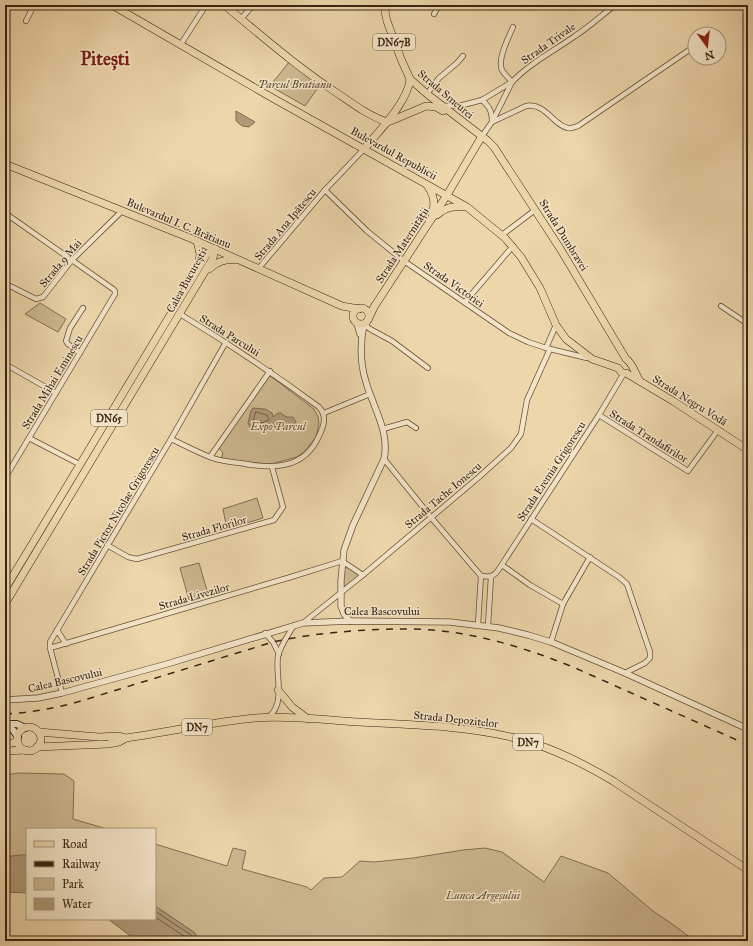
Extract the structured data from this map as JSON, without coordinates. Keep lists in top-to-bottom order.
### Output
{
  "streets": {
    "main road": [
      "DN67B",
      "Strada Smeurei",
      "Bulevardul Republicii",
      "Bulevardul I. C. Brătianu",
      "Strada Dumbravei",
      "Strada Maternității",
      "Calea București",
      "Strada Negru Vodă",
      "DN65",
      "Strada Depozitelor",
      "DN7"
    ],
    "street": [
      "Strada Trivale",
      "Strada Ana Ipătescu",
      "Strada 9 Mai",
      "Strada Victoriei",
      "Strada Parcului",
      "Strada Mihai Eminescu",
      "Strada Trandafirilor",
      "Strada Eremia Grigorescu",
      "Strada Tache Ionescu",
      "Strada Pictor Nicolae Grigorescu",
      "Strada Florilor",
      "Strada Livezilor",
      "Calea Bascovului"
    ]
  },
  "crossings": [
    ["Strada Trivale", "Strada Smeurei"],
    ["Strada Trivale", "Strada Dumbravei"],
    ["Strada Trivale", "Strada Maternității"],
    ["Strada Smeurei", "Strada Dumbravei"],
    ["Bulevardul Republicii", "Strada Ana Ipătescu"],
    ["Bulevardul Republicii", "Strada Maternității"],
    ["Bulevardul Republicii", "Strada Victoriei"],
    ["Bulevardul Republicii", "Strada Negru Vodă"],
    ["Bulevardul Republicii", "Strada Eremia Grigorescu"],
    ["Bulevardul Republicii", "Strada Tache Ionescu"],
    ["Bulevardul I. C. Brătianu", "Strada Ana Ipătescu"],
    ["Bulevardul I. C. Brătianu", "Strada 9 Mai"],
    ["Bulevardul I. C. Brătianu", "Calea București"],
    ["Bulevardul I. C. Brătianu", "DN65"],
    ["Strada Ana Ipătescu", "Strada Victoriei"],
    ["Strada Dumbravei", "Strada Maternității"],
    ["Strada Dumbravei", "Strada Negru Vodă"],
    ["Strada Maternității", "Strada Victoriei"],
    ["Strada 9 Mai", "Strada Mihai Eminescu"],
    ["Calea București", "Strada Parcului"],
    ["Calea București", "DN65"],
    ["Strada Victoriei", "Strada Tache Ionescu"],
    ["Strada Parcului", "Strada Pictor Nicolae Grigorescu"],
    ["Strada Negru Vodă", "Strada Trandafirilor"],
    ["Strada Negru Vodă", "Strada Eremia Grigorescu"],
    ["Strada Trandafirilor", "Strada Eremia Grigorescu"],
    ["Strada Tache Ionescu", "Calea Bascovului"],
    ["Strada Pictor Nicolae Grigorescu", "Strada Florilor"],
    ["Strada Pictor Nicolae Grigorescu", "Strada Livezilor"],
    ["Strada Depozitelor", "DN7"]
  ],
  "districts": ["Pitești"],
  "parks": ["Parcul Bratianu", "Expo Parcul", "Lunca Argeșului"],
  "legend": [
    "Road",
    "Railway",
    "Park",
    "Water"
  ],
  "north": "bottom"
}
